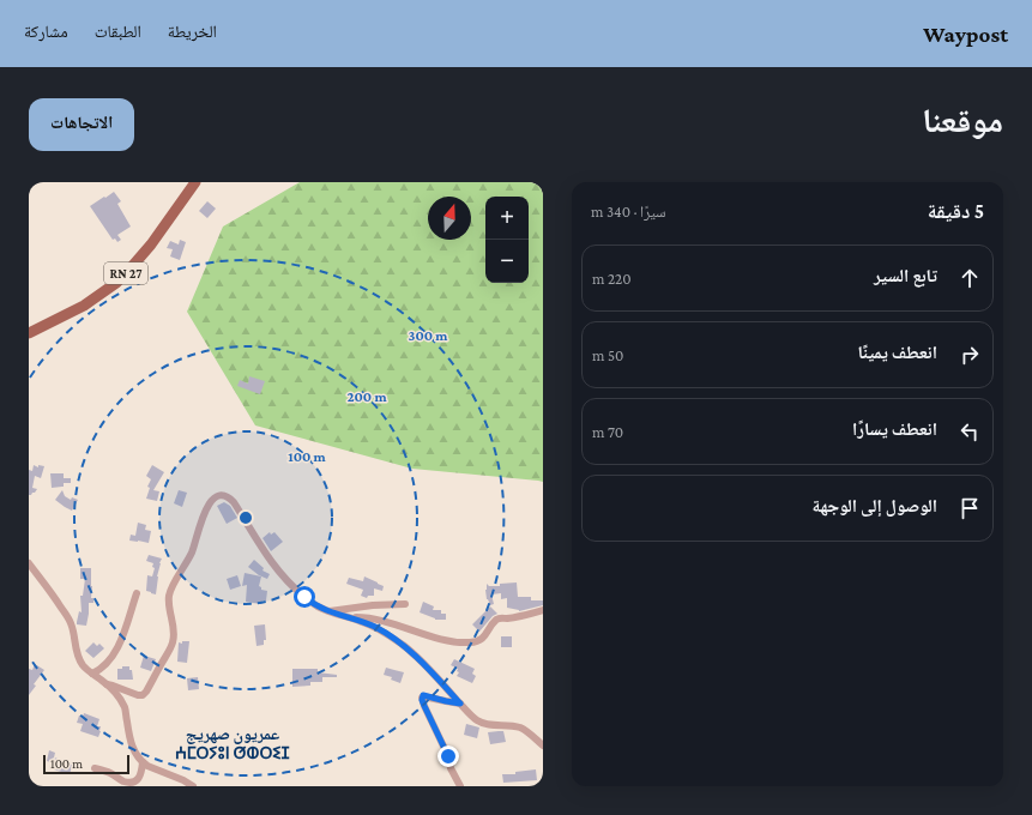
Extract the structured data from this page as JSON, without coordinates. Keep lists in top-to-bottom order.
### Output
{
  "streets": {
    "main road": ["RN 27"]
  },
  "districts": ["عمريون صهريج ⵄⵎⵔⵢⵓⵏ ⵚⵀⵔⵉⵊ"],
  "scale_bar": "100 m",
  "north": "top",
  "page": {
    "header": "Waypost",
    "nav": ["الخريطة", "الطبقات", "مشاركة"],
    "title": "موقعنا",
    "buttons": "الاتجاهات",
    "heading": ["5 دقيقة", "سيرًا · 340 m"],
    "map_buttons": ["+", "−"],
    "list": [
      ["تابع السير", "220 m"],
      ["انعطف يمينًا", "50 m"],
      ["انعطف يسارًا", "70 m"],
      "الوصول إلى الوجهة"
    ],
    "scale": "100 m"
  },
  "rings": ["300 m", "200 m", "100 m"]
}
